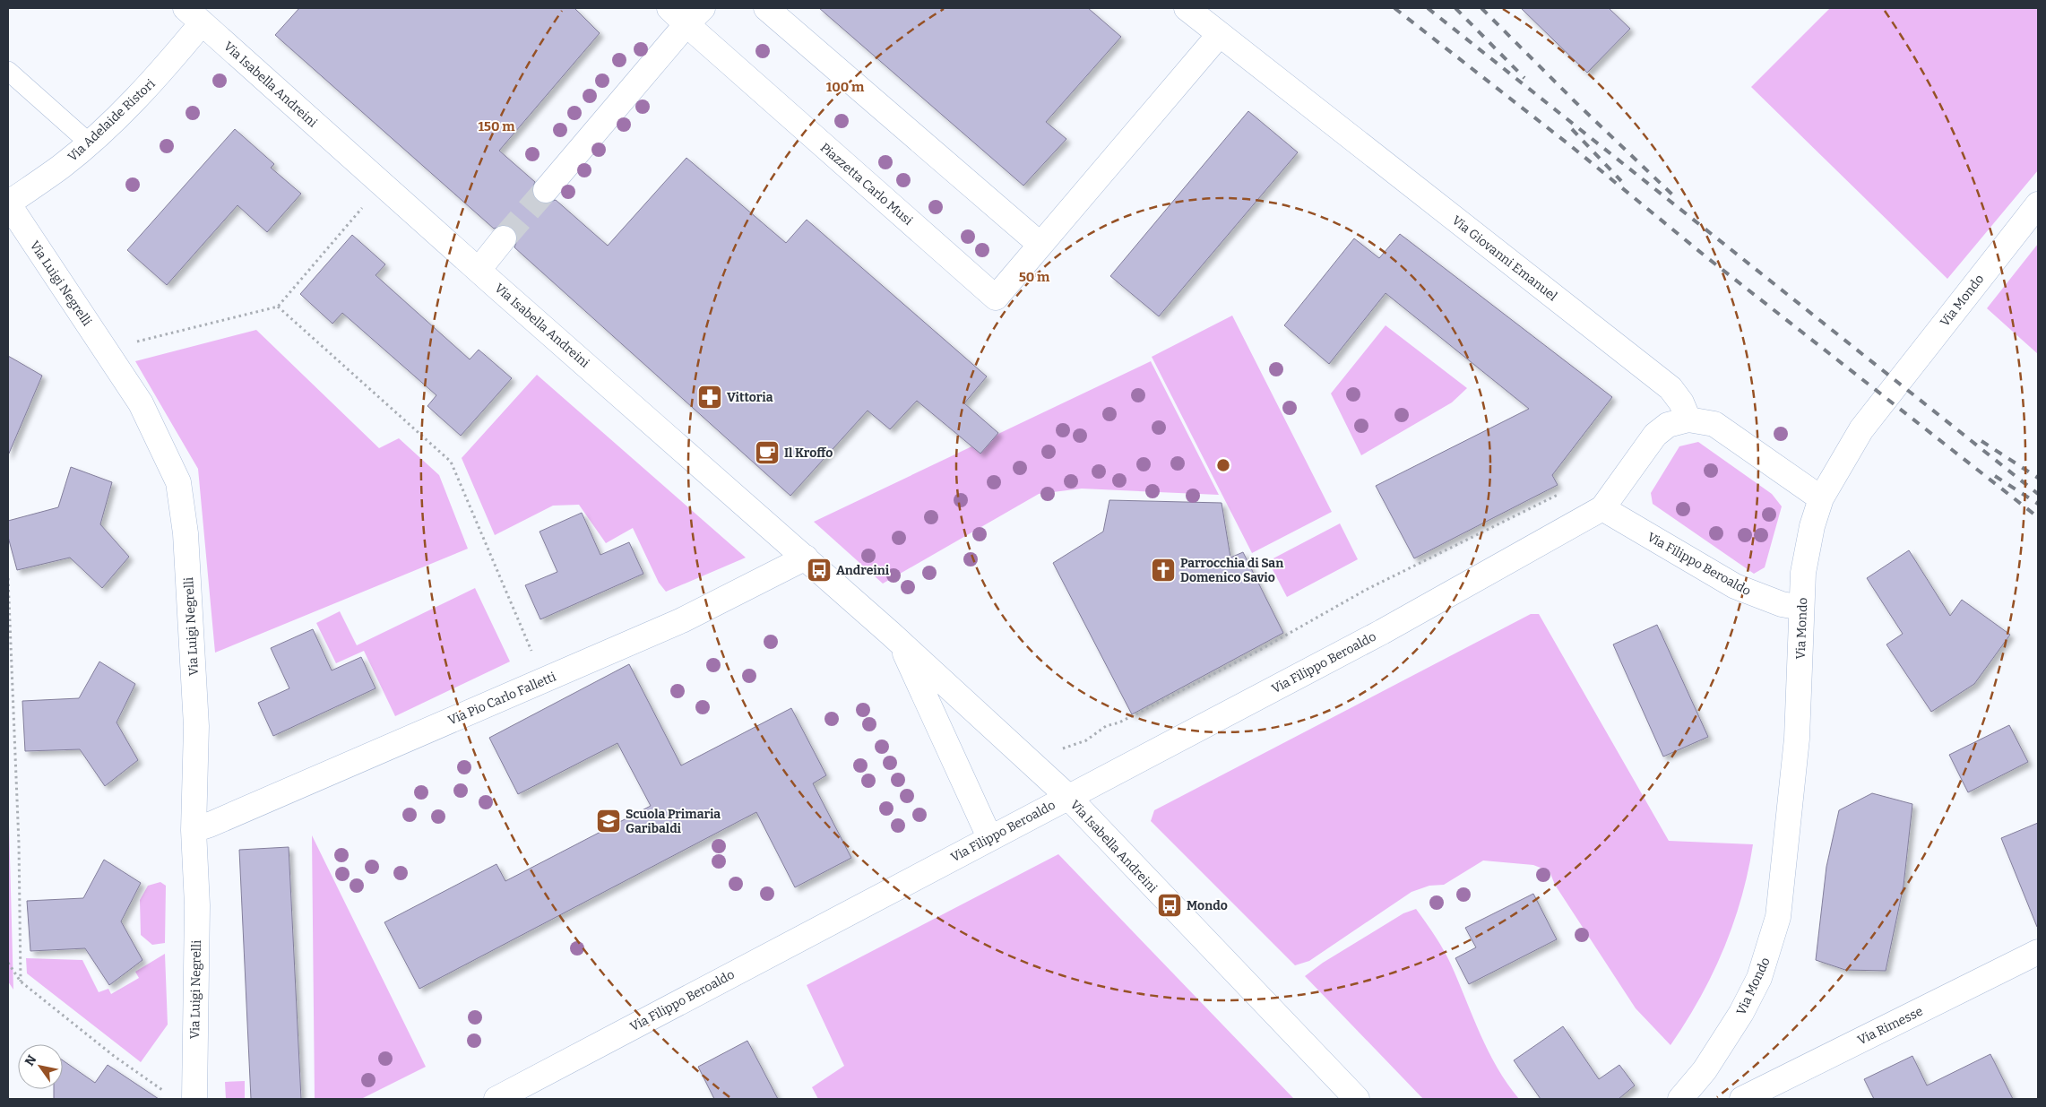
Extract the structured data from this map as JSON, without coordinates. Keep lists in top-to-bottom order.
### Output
{
  "streets": {
    "street": [
      "Via Isabella Andreini",
      "Via Adelaide Ristori",
      "Piazzetta Carlo Musi",
      "Via Giovanni Emanuel",
      "Via Luigi Negrelli",
      "Via Mondo",
      "Via Filippo Beroaldo",
      "Via Pio Carlo Falletti",
      "Via Rimesse"
    ]
  },
  "crossings": [
    ["Via Isabella Andreini", "Via Adelaide Ristori"],
    ["Via Isabella Andreini", "Via Filippo Beroaldo"],
    ["Via Isabella Andreini", "Via Pio Carlo Falletti"],
    ["Via Adelaide Ristori", "Via Luigi Negrelli"],
    ["Piazzetta Carlo Musi", "Via Giovanni Emanuel"],
    ["Via Giovanni Emanuel", "Via Filippo Beroaldo"],
    ["Via Luigi Negrelli", "Via Pio Carlo Falletti"],
    ["Via Mondo", "Via Filippo Beroaldo"]
  ],
  "places": {
    "pharmacy": ["Vittoria"],
    "cafe": ["Il Kroffo"],
    "bus stop": ["Andreini", "Mondo"],
    "church": ["Parrocchia di San Domenico Savio"],
    "school or university": ["Scuola Primaria Garibaldi"]
  },
  "north": "top left",
  "rings": ["100 m", "150 m", "50 m"]
}
